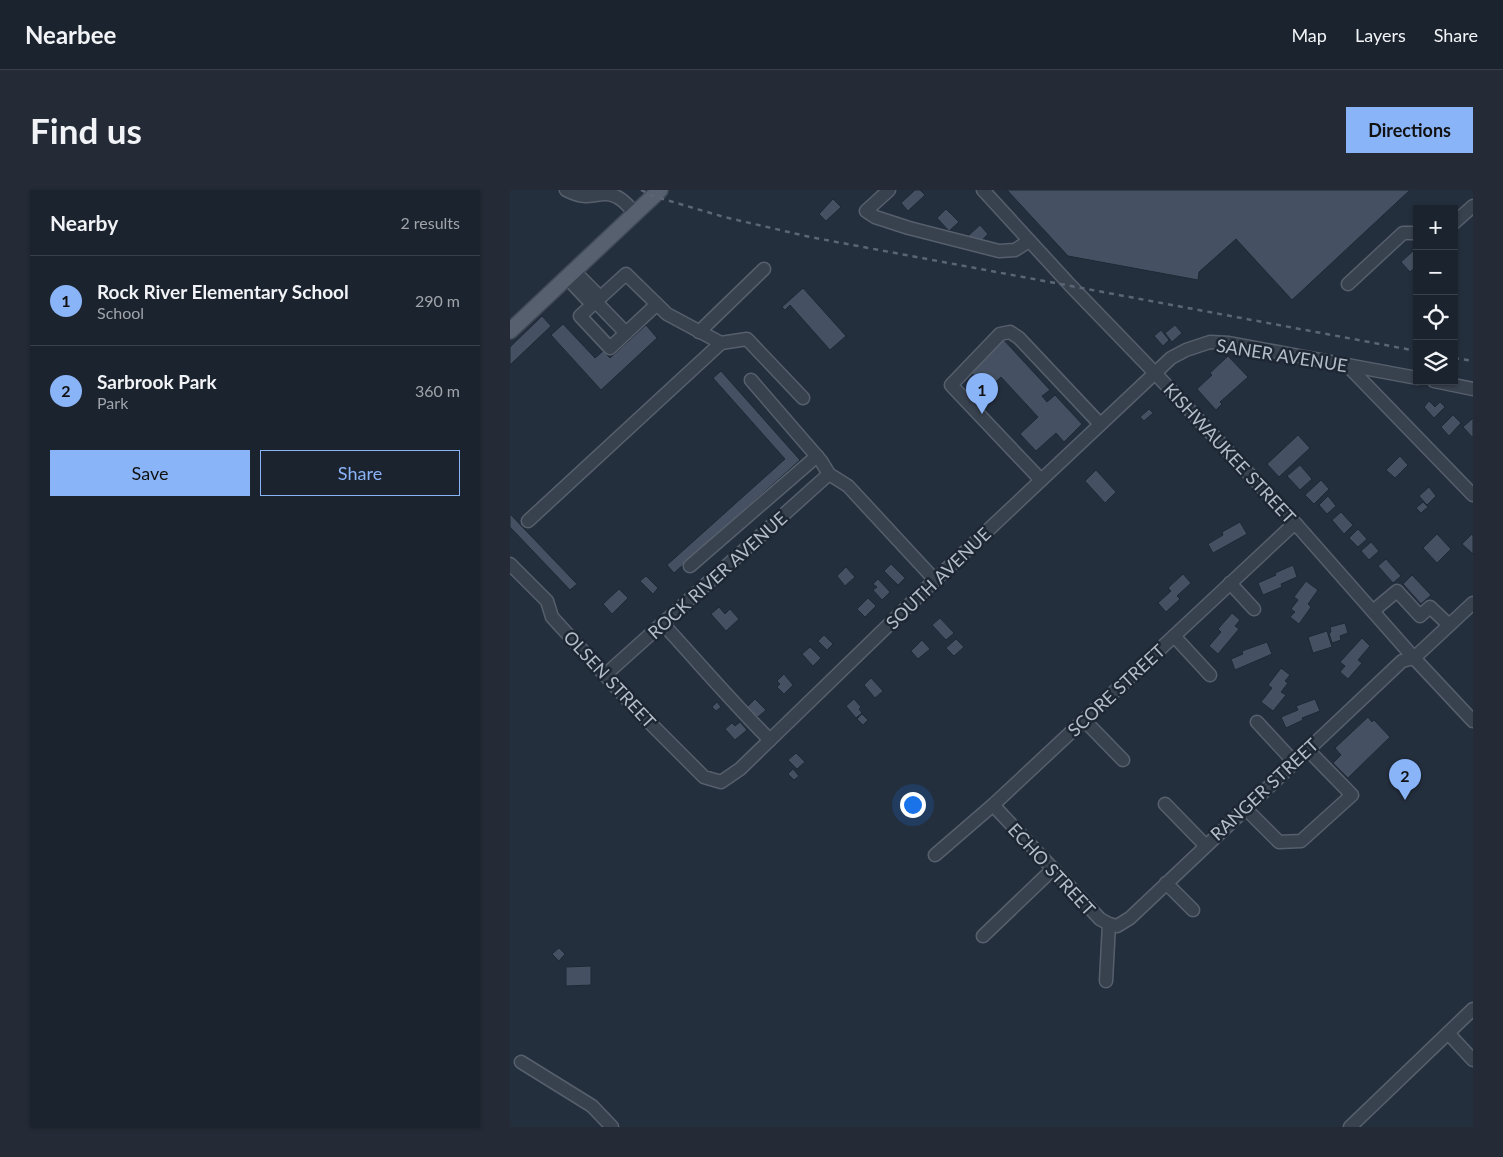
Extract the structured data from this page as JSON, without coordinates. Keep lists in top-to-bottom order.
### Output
{
  "streets": {
    "street": [
      "SANER AVENUE",
      "KISHWAUKEE STREET",
      "ROCK RIVER AVENUE",
      "SOUTH AVENUE",
      "OLSEN STREET",
      "SCORE STREET",
      "RANGER STREET",
      "ECHO STREET"
    ]
  },
  "crossings": [
    ["SANER AVENUE", "KISHWAUKEE STREET"],
    ["SANER AVENUE", "SOUTH AVENUE"],
    ["KISHWAUKEE STREET", "SOUTH AVENUE"],
    ["KISHWAUKEE STREET", "SCORE STREET"],
    ["KISHWAUKEE STREET", "RANGER STREET"],
    ["ROCK RIVER AVENUE", "OLSEN STREET"],
    ["SOUTH AVENUE", "OLSEN STREET"],
    ["SCORE STREET", "ECHO STREET"],
    ["RANGER STREET", "ECHO STREET"]
  ],
  "page": {
    "header": "Nearbee",
    "nav": ["Map", "Layers", "Share"],
    "buttons": [
      "Directions",
      ["Save", "Share"]
    ],
    "title": "Find us",
    "heading": ["Nearby", "2 results"],
    "map_buttons": ["+", "−"],
    "list": [
      {
        "mark": "1",
        "name": "Rock River Elementary School",
        "note": "School",
        "value": "290 m"
      },
      {
        "mark": "2",
        "name": "Sarbrook Park",
        "note": "Park",
        "value": "360 m"
      }
    ],
    "pins": ["1", "2"]
  }
}
